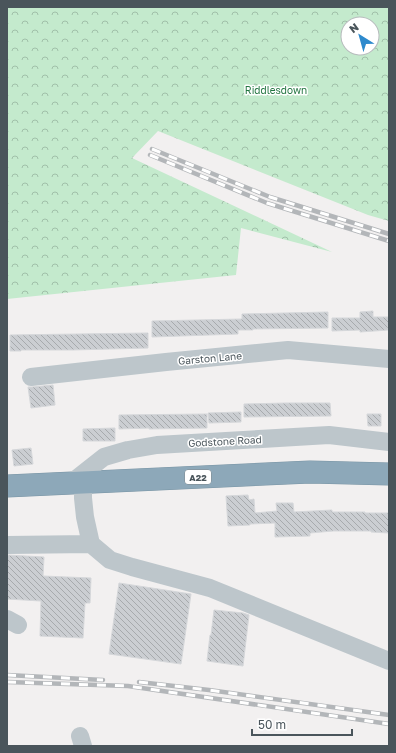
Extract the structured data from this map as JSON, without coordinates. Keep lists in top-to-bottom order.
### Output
{
  "streets": {
    "highway": ["A22"],
    "street": ["Garston Lane", "Godstone Road"]
  },
  "crossings": [
    ["Godstone Road", "A22"]
  ],
  "parks": ["Riddlesdown"],
  "scale_bar": "50 m",
  "north": "top left"
}
